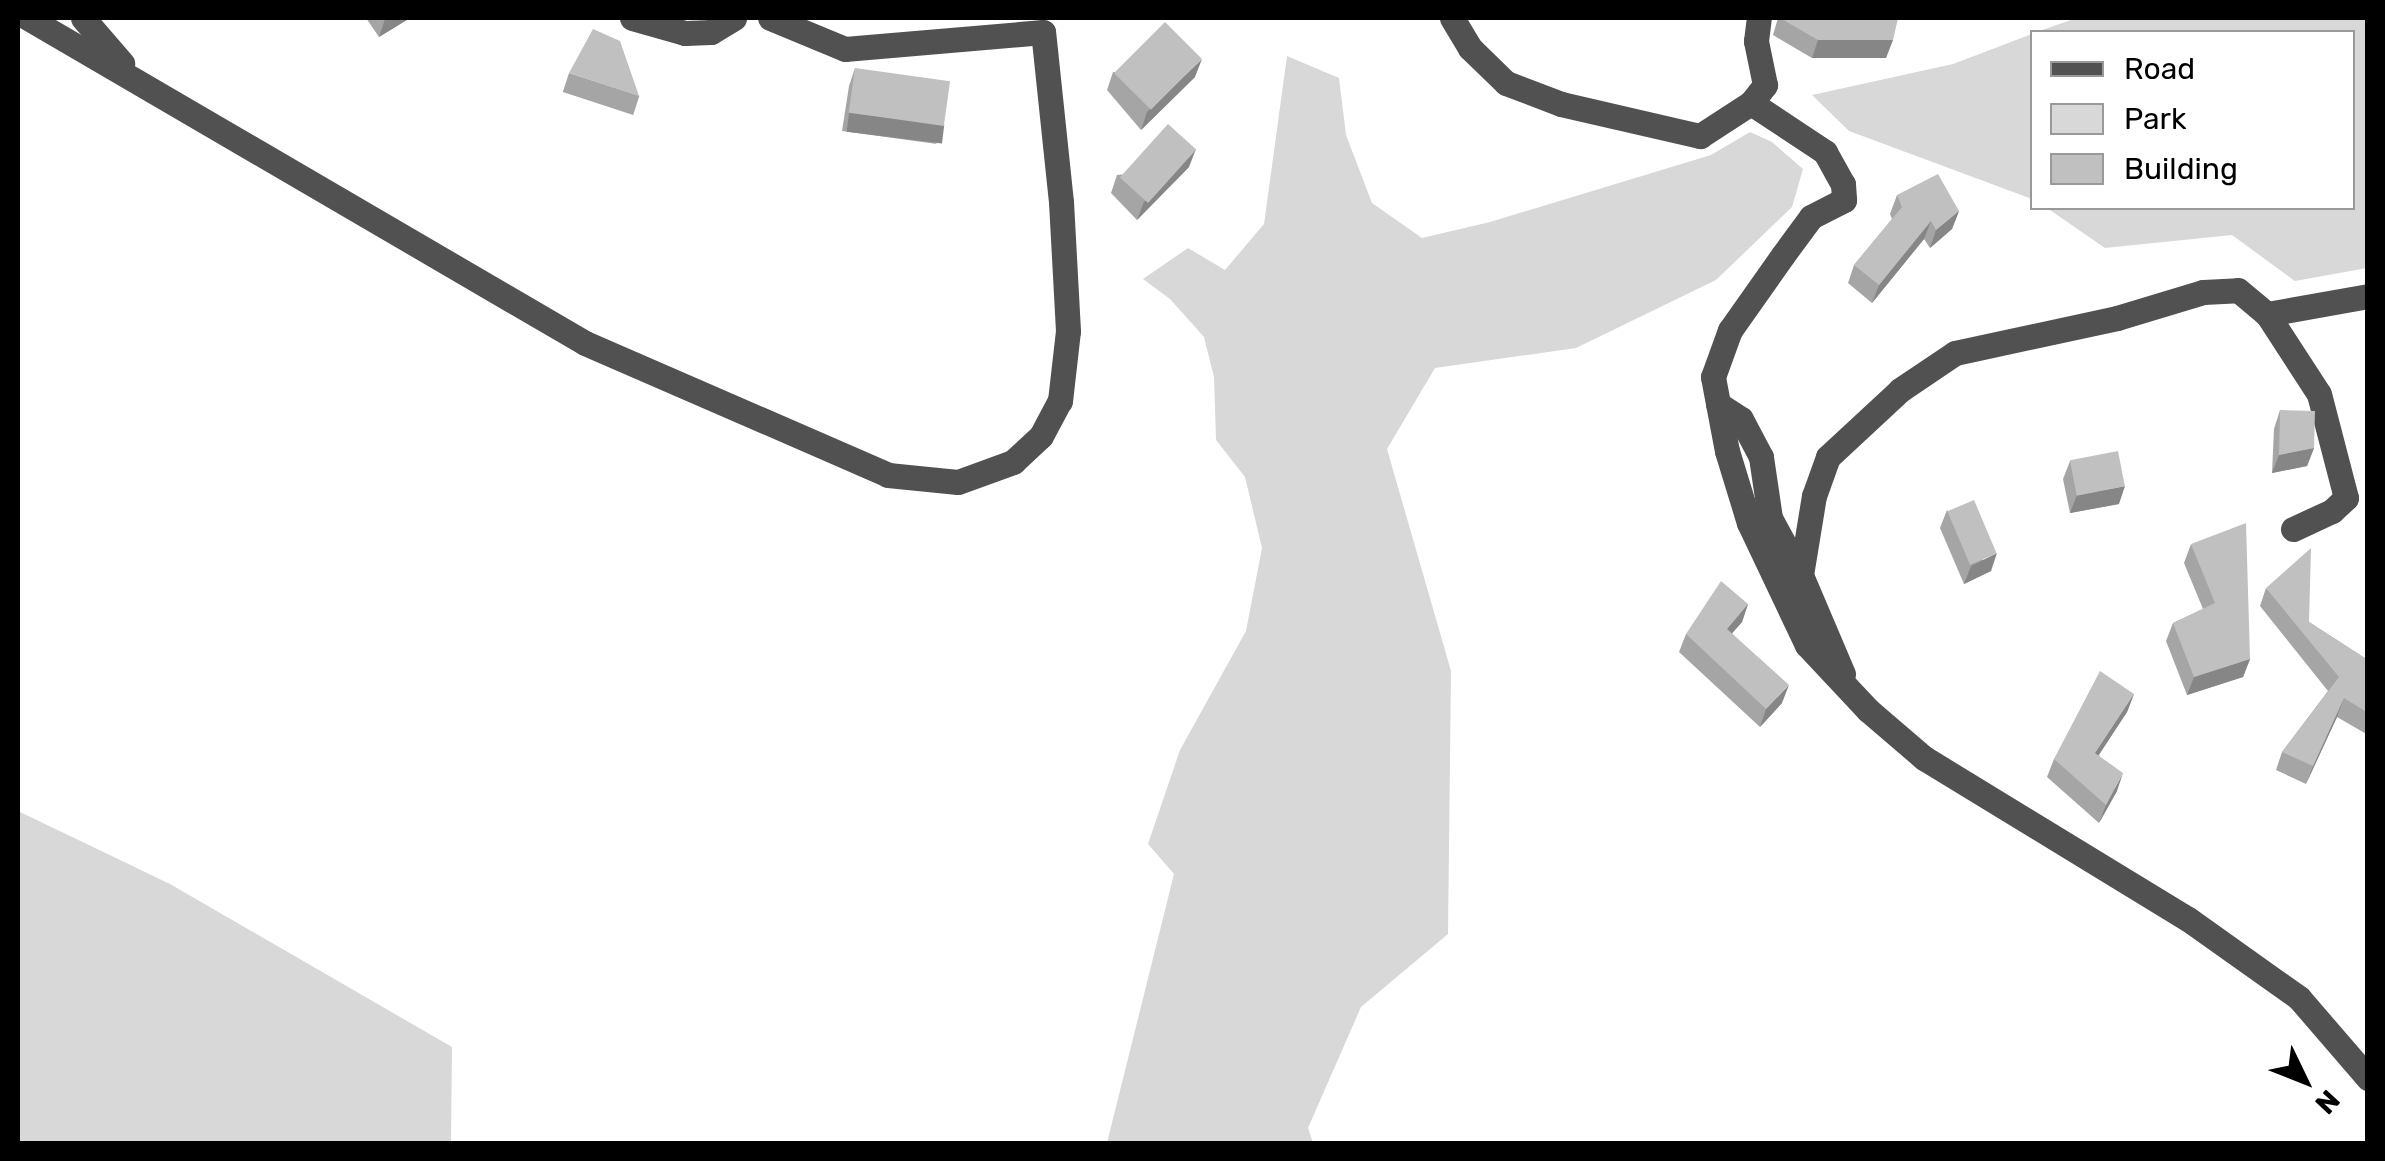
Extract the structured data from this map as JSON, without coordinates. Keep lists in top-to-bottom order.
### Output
{
  "legend": ["Road", "Park", "Building"],
  "north": "bottom right"
}
